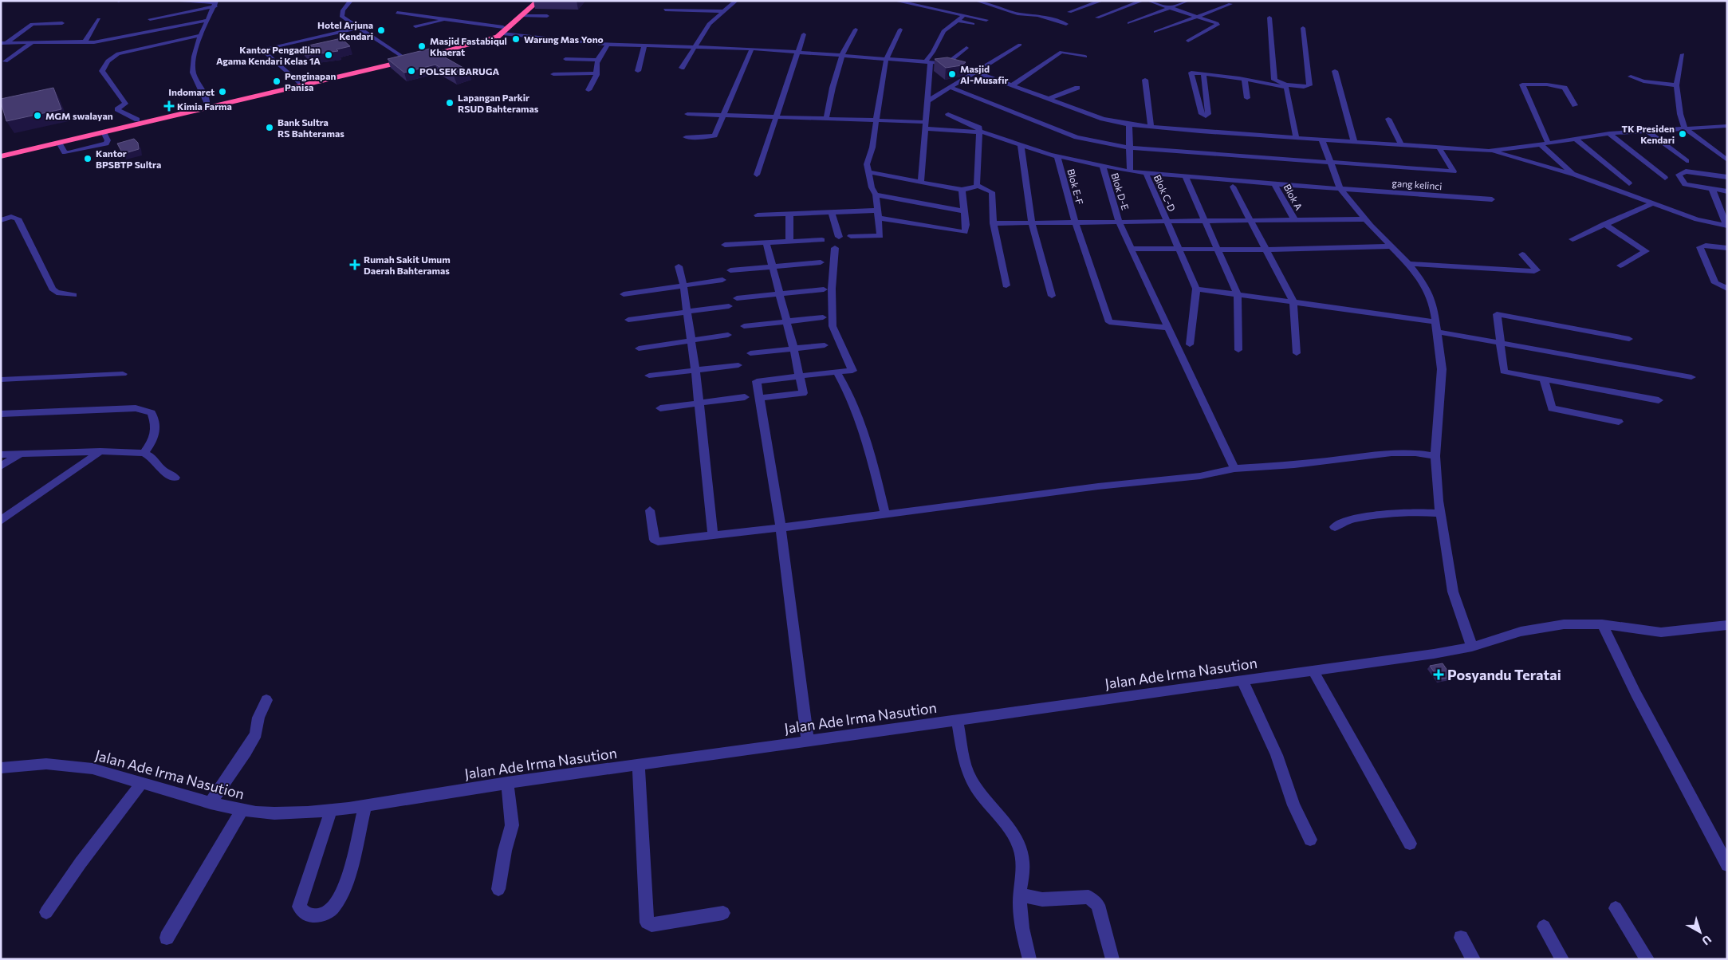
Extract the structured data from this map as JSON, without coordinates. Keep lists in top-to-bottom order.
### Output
{
  "streets": {
    "street": [
      "gang kelinci",
      "Blok E-F",
      "Blok D-E",
      "Blok C-D",
      "Blok A",
      "Jalan Ade Irma Nasution"
    ]
  },
  "crossings": [
    ["gang kelinci", "Blok E-F"],
    ["gang kelinci", "Blok D-E"],
    ["gang kelinci", "Blok C-D"],
    ["gang kelinci", "Blok A"],
    ["Blok E-F", "Blok D-E"]
  ],
  "places": {
    "other": [
      "Hotel Arjuna Kendari",
      "Warung Mas Yono",
      "Masjid Fastabiqul Khaerat",
      "Kantor Pengadilan Agama Kendari Kelas 1A",
      "POLSEK BARUGA",
      "Masjid Al-Musafir",
      "Penginapan Panisa",
      "Indomaret",
      "Lapangan Parkir RSUD Bahteramas",
      "MGM swalayan",
      "Bank Sultra RS Bahteramas",
      "TK Presiden Kendari",
      "Kantor BPSBTP Sultra"
    ],
    "health": ["Kimia Farma", "Rumah Sakit Umum Daerah Bahteramas", "Posyandu Teratai"]
  },
  "north": "bottom right"
}
